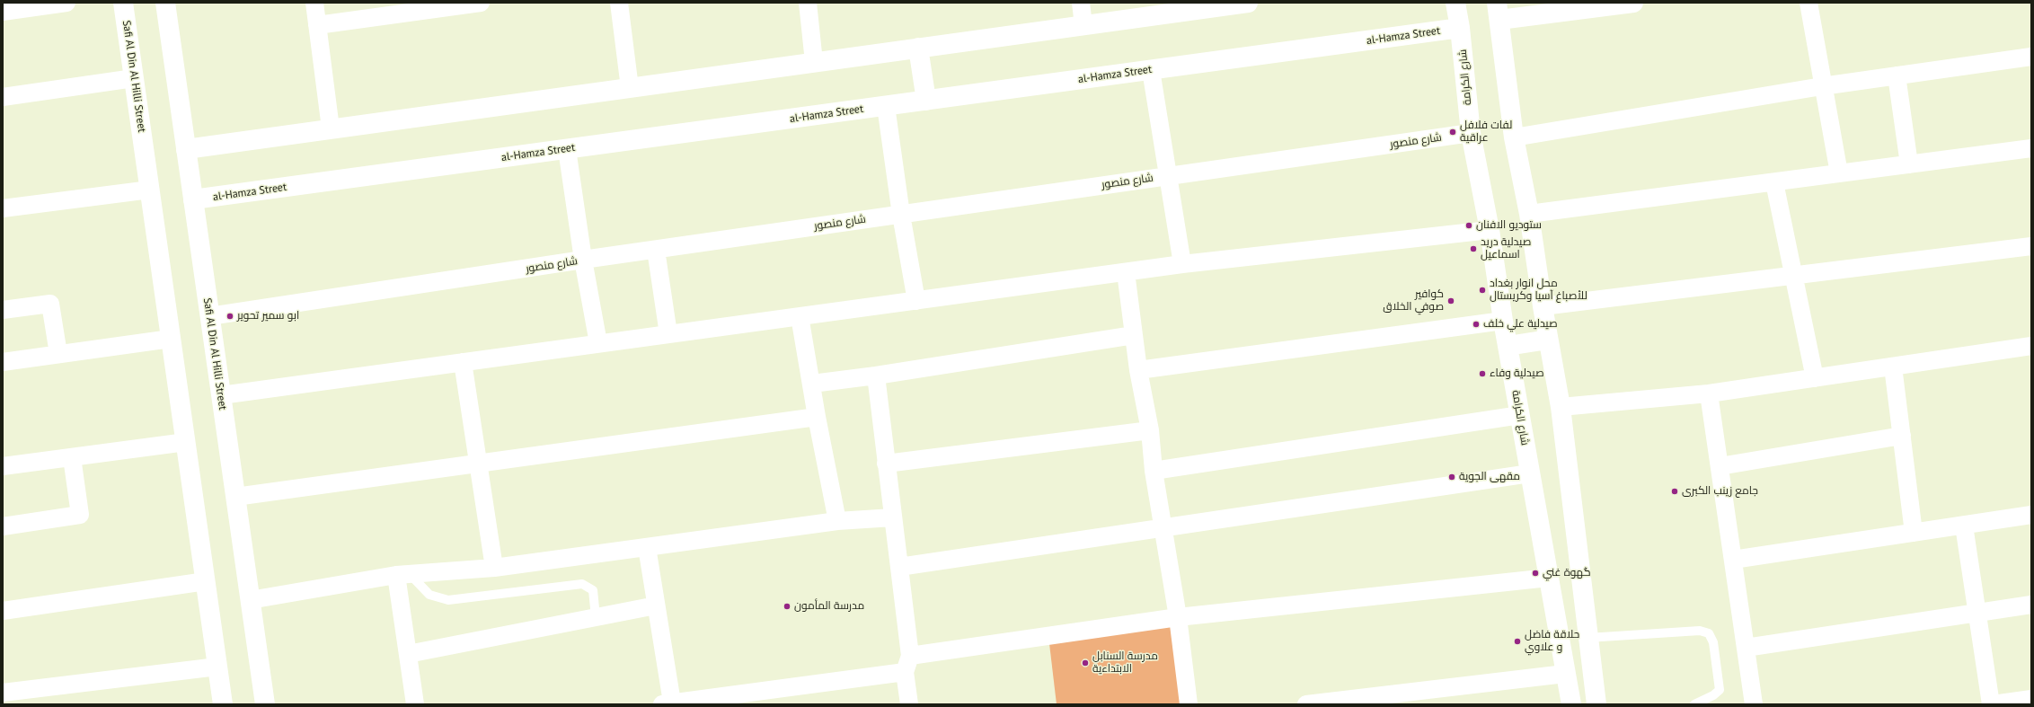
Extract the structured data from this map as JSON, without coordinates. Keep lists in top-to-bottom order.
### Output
{
  "streets": {
    "street": [
      "al-Hamza Street",
      "Safi Al Din Al Hilli Street",
      "شارع الكرامة",
      "شارع منصور"
    ]
  },
  "crossings": [
    ["al-Hamza Street", "Safi Al Din Al Hilli Street"],
    ["al-Hamza Street", "شارع الكرامة"],
    ["Safi Al Din Al Hilli Street", "شارع منصور"],
    ["شارع الكرامة", "شارع منصور"]
  ],
  "places": [
    "لفات فلافل عراقية",
    "ستوديو الافنان",
    "صيدلية دريد اسماعيل",
    "محل انوار بغداد للأصباغ آسيا وكريستال",
    "كوافير صوفي الخلاق",
    "ابو سمير تحوير",
    "صيدلية علي خلف",
    "صيدلية وفاء",
    "مقهى الجوية",
    "جامع زينب الكبرى",
    "گهوة غني",
    "مدرسة المأمون",
    "حلاقة فاضل و علاوي",
    "مدرسة السنابل الابتداءية"
  ]
}
